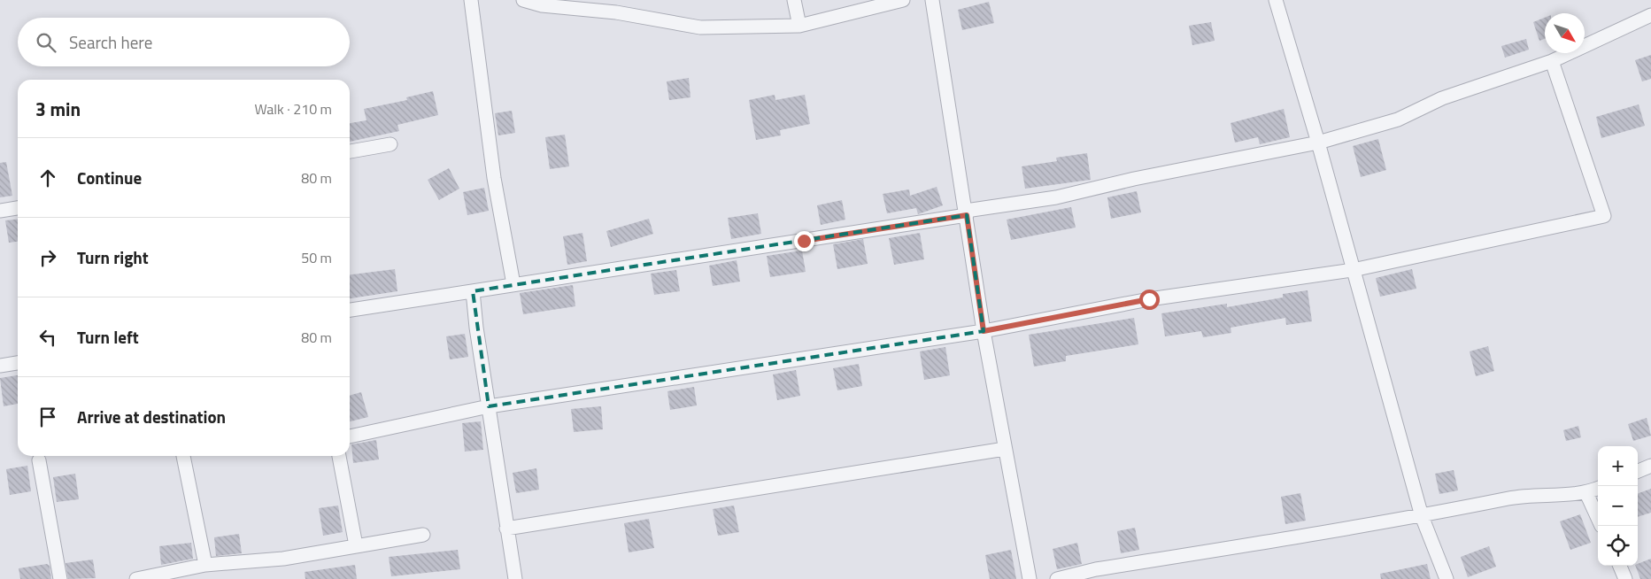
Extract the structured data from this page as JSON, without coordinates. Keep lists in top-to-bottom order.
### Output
{
  "north": "bottom right",
  "page": {
    "search": "Search here",
    "heading": ["3 min", "Walk · 210 m"],
    "list": [
      ["Continue", "80 m"],
      ["Turn right", "50 m"],
      ["Turn left", "80 m"],
      "Arrive at destination"
    ],
    "map_buttons": ["+", "−"]
  }
}
